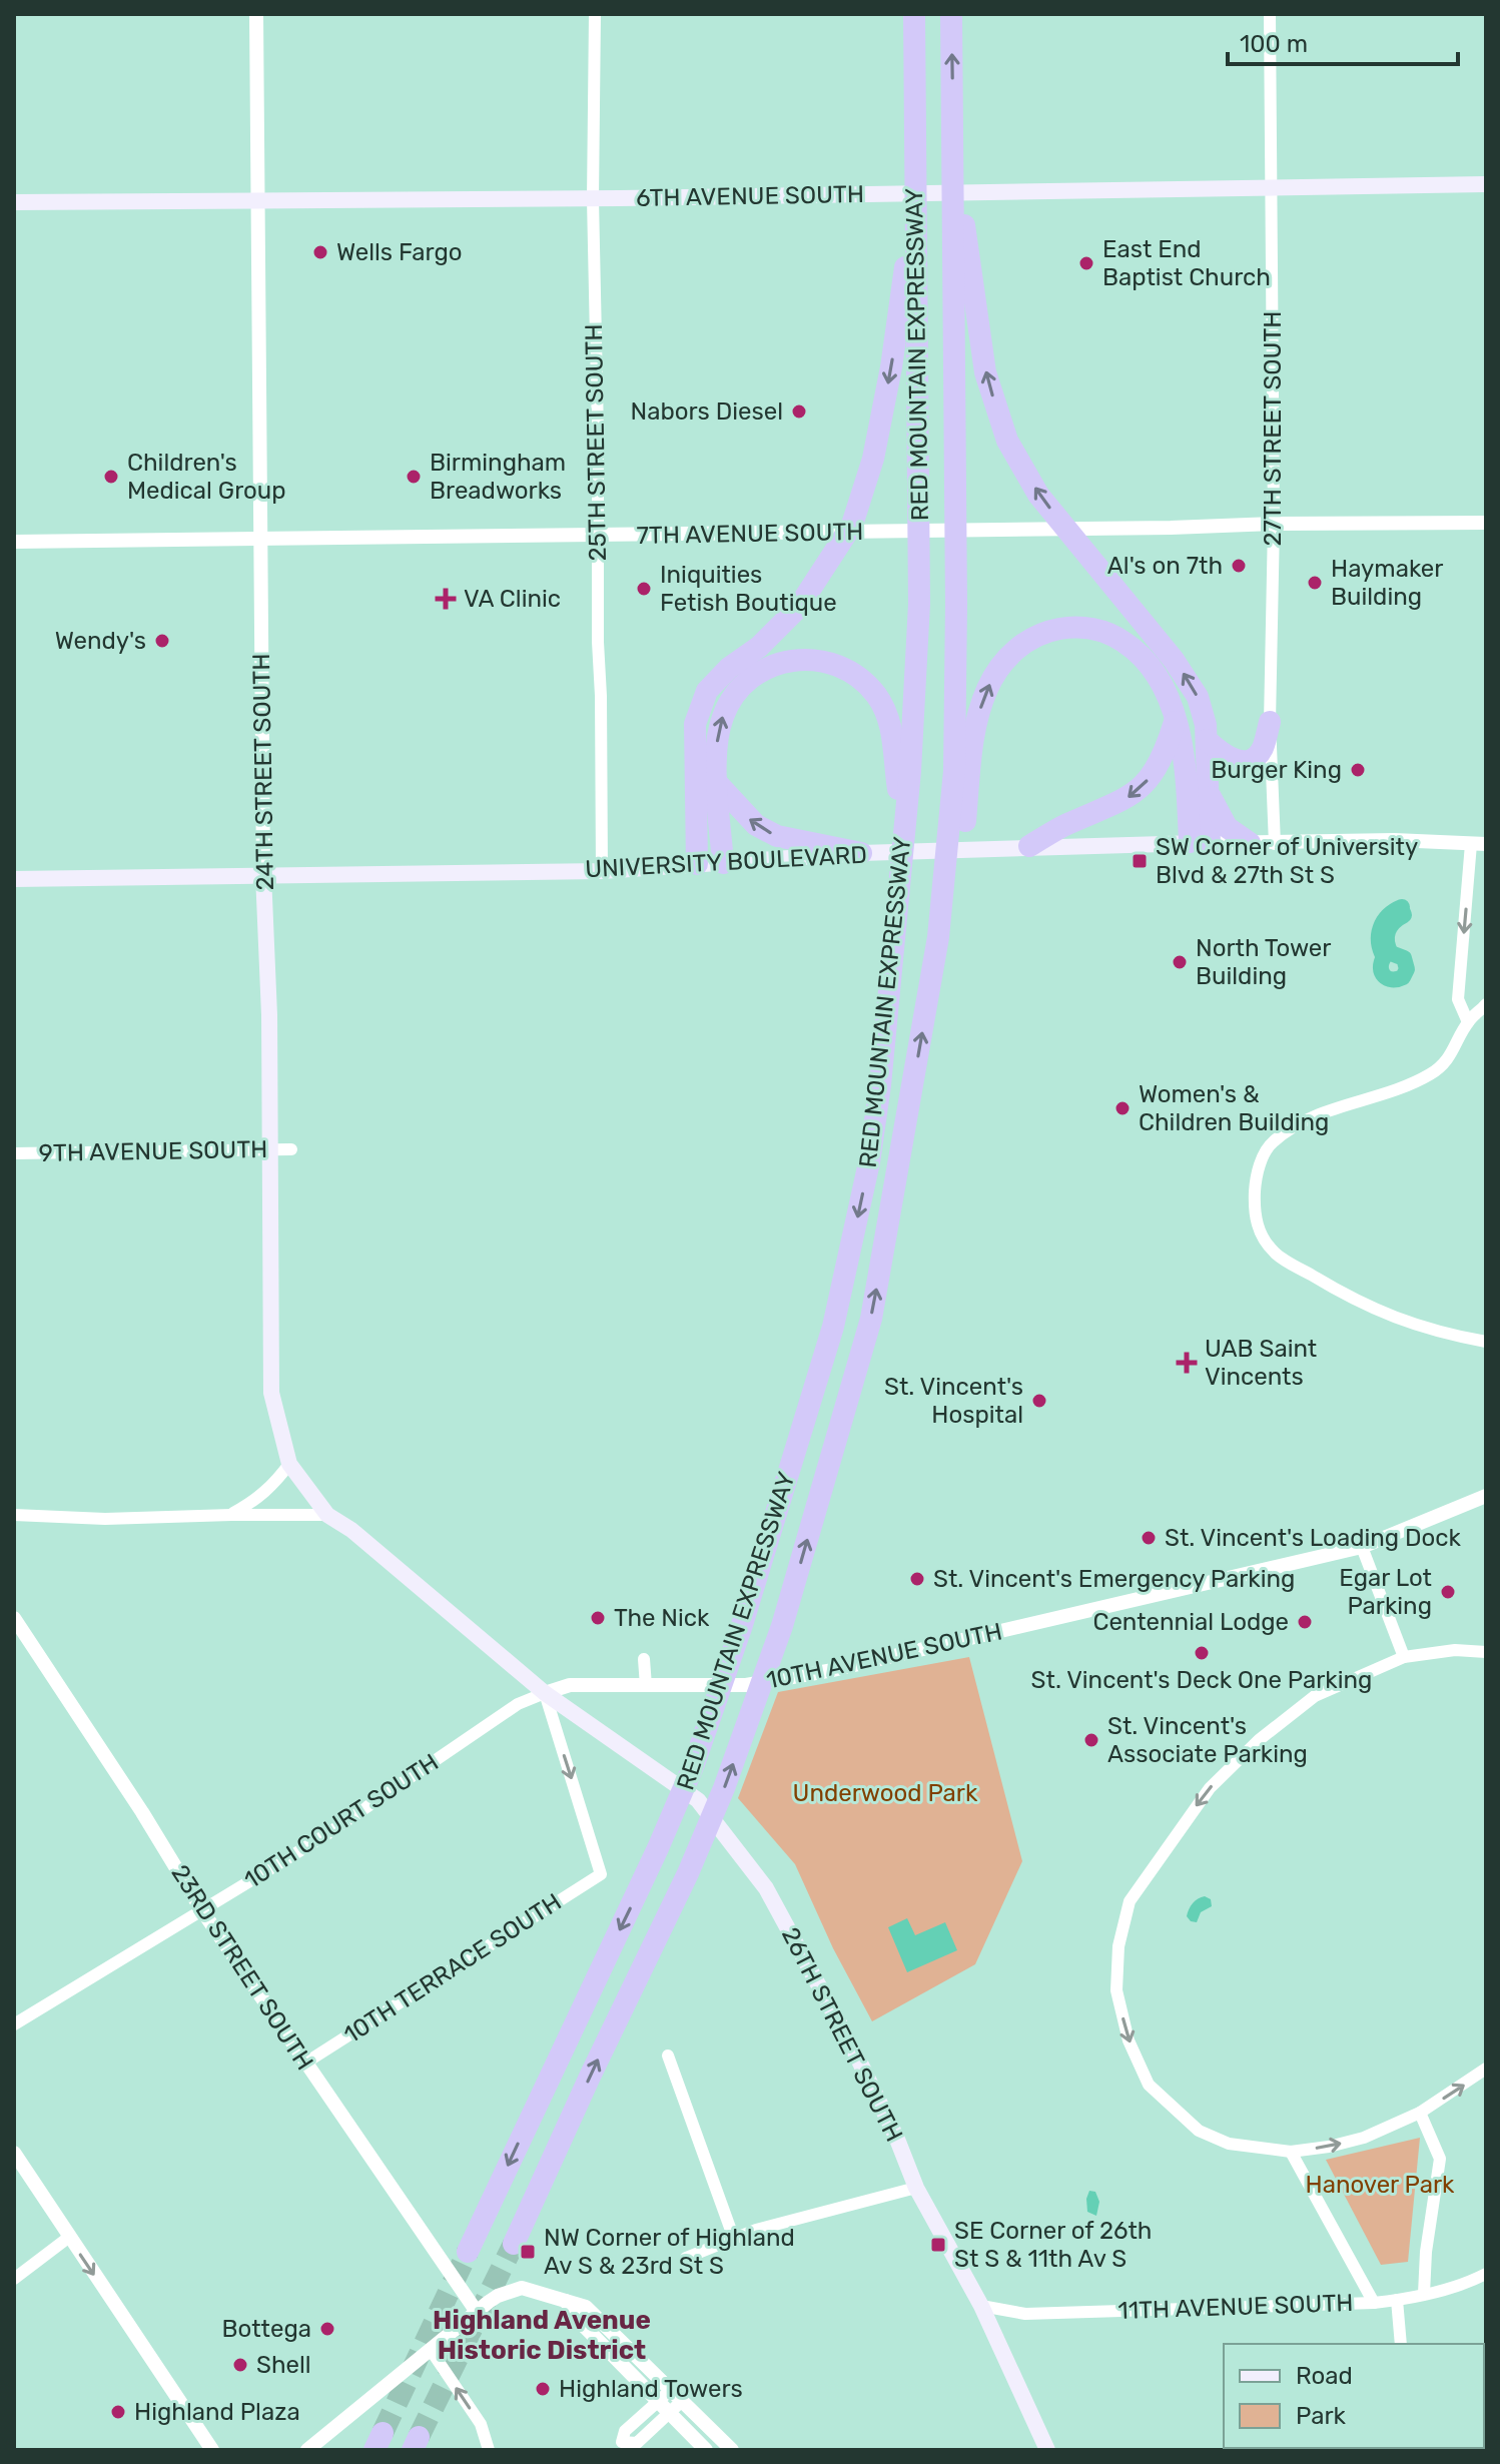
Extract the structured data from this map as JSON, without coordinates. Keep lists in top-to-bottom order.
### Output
{
  "streets": {
    "highway": ["RED MOUNTAIN EXPRESSWAY"],
    "main road": [
      "6TH AVENUE SOUTH",
      "24TH STREET SOUTH",
      "UNIVERSITY BOULEVARD",
      "26TH STREET SOUTH"
    ],
    "street": [
      "27TH STREET SOUTH",
      "25TH STREET SOUTH",
      "7TH AVENUE SOUTH",
      "9TH AVENUE SOUTH",
      "10TH AVENUE SOUTH",
      "10TH COURT SOUTH",
      "23RD STREET SOUTH",
      "10TH TERRACE SOUTH",
      "11TH AVENUE SOUTH"
    ]
  },
  "crossings": [
    ["6TH AVENUE SOUTH", "27TH STREET SOUTH"],
    ["6TH AVENUE SOUTH", "25TH STREET SOUTH"],
    ["6TH AVENUE SOUTH", "24TH STREET SOUTH"],
    ["27TH STREET SOUTH", "7TH AVENUE SOUTH"],
    ["27TH STREET SOUTH", "UNIVERSITY BOULEVARD"],
    ["25TH STREET SOUTH", "7TH AVENUE SOUTH"],
    ["25TH STREET SOUTH", "UNIVERSITY BOULEVARD"],
    ["7TH AVENUE SOUTH", "24TH STREET SOUTH"],
    ["24TH STREET SOUTH", "UNIVERSITY BOULEVARD"],
    ["24TH STREET SOUTH", "9TH AVENUE SOUTH"],
    ["10TH AVENUE SOUTH", "10TH COURT SOUTH"],
    ["10TH AVENUE SOUTH", "10TH TERRACE SOUTH"],
    ["10TH AVENUE SOUTH", "26TH STREET SOUTH"],
    ["10TH COURT SOUTH", "23RD STREET SOUTH"],
    ["10TH COURT SOUTH", "10TH TERRACE SOUTH"],
    ["10TH COURT SOUTH", "26TH STREET SOUTH"],
    ["23RD STREET SOUTH", "10TH TERRACE SOUTH"],
    ["10TH TERRACE SOUTH", "26TH STREET SOUTH"],
    ["26TH STREET SOUTH", "11TH AVENUE SOUTH"]
  ],
  "one_way": ["10TH TERRACE SOUTH"],
  "districts": ["Highland Avenue Historic District"],
  "parks": ["Underwood Park", "Hanover Park"],
  "places": {
    "other": [
      "Wells Fargo",
      "East End Baptist Church",
      "Nabors Diesel",
      "Children's Medical Group",
      "Birmingham Breadworks",
      "Al's on 7th",
      "Haymaker Building",
      "Iniquities Fetish Boutique",
      "Wendy's",
      "Burger King",
      "North Tower Building",
      "Women's & Children Building",
      "St. Vincent's Hospital",
      "St. Vincent's Loading Dock",
      "St. Vincent's Emergency Parking",
      "Egar Lot Parking",
      "The Nick",
      "Centennial Lodge",
      "St. Vincent's Deck One Parking",
      "St. Vincent's Associate Parking",
      "Bottega",
      "Shell",
      "Highland Towers",
      "Highland Plaza"
    ],
    "health": ["VA Clinic", "UAB Saint Vincents"],
    "transit": ["SW Corner of University Blvd & 27th St S", "SE Corner of 26th St S & 11th Av S", "NW Corner of Highland Av S & 23rd St S"]
  },
  "legend": ["Road", "Park"],
  "scale_bar": "100 m"
}
